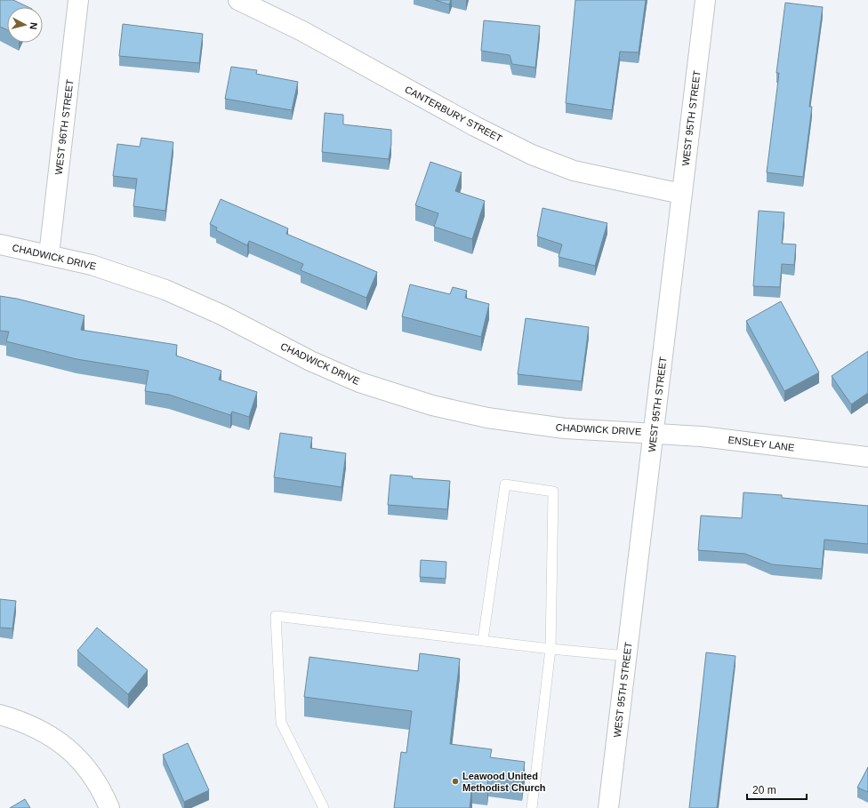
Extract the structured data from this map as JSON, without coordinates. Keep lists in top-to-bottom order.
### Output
{
  "streets": {
    "street": [
      "CANTERBURY STREET",
      "WEST 95TH STREET",
      "WEST 96TH STREET",
      "CHADWICK DRIVE",
      "ENSLEY LANE"
    ]
  },
  "crossings": [
    ["CANTERBURY STREET", "WEST 95TH STREET"],
    ["WEST 95TH STREET", "CHADWICK DRIVE"],
    ["WEST 95TH STREET", "ENSLEY LANE"],
    ["WEST 96TH STREET", "CHADWICK DRIVE"],
    ["CHADWICK DRIVE", "ENSLEY LANE"]
  ],
  "places": ["Leawood United Methodist Church"],
  "scale_bar": "20 m",
  "north": "right"
}
